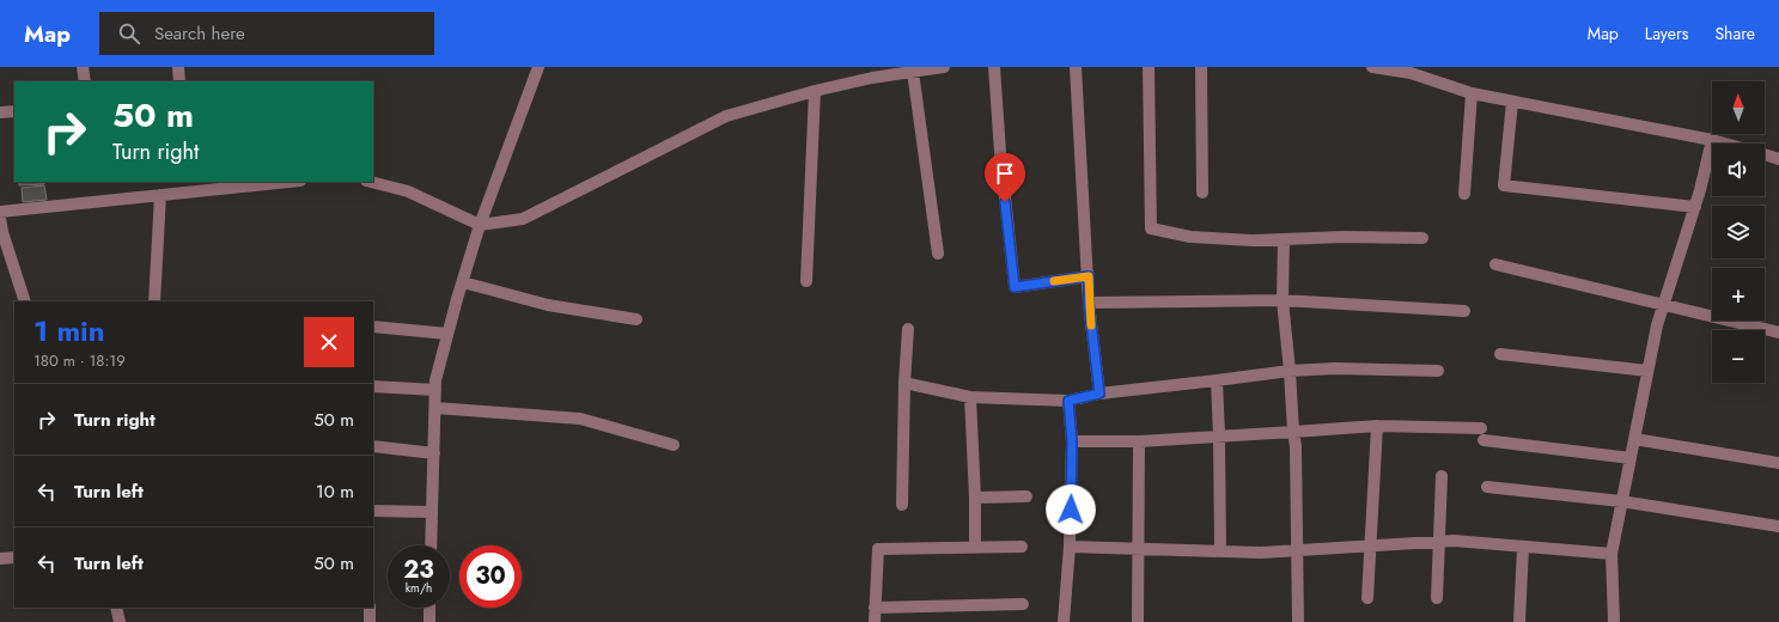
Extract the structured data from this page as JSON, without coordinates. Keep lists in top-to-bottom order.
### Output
{
  "north": "top",
  "page": {
    "header": "Map",
    "search": "Search here",
    "nav": ["Map", "Layers", "Share"],
    "map_buttons": ["+", "−"],
    "turn": ["50 m", "Turn right"],
    "heading": ["1 min", "180 m · 18:19"],
    "list": [
      {
        "name": "Turn right",
        "value": "50 m"
      },
      {
        "name": "Turn left",
        "value": "10 m"
      },
      {
        "name": "Turn left",
        "value": "50 m"
      }
    ],
    "speed": "23 km/h",
    "limit": "30"
  }
}
